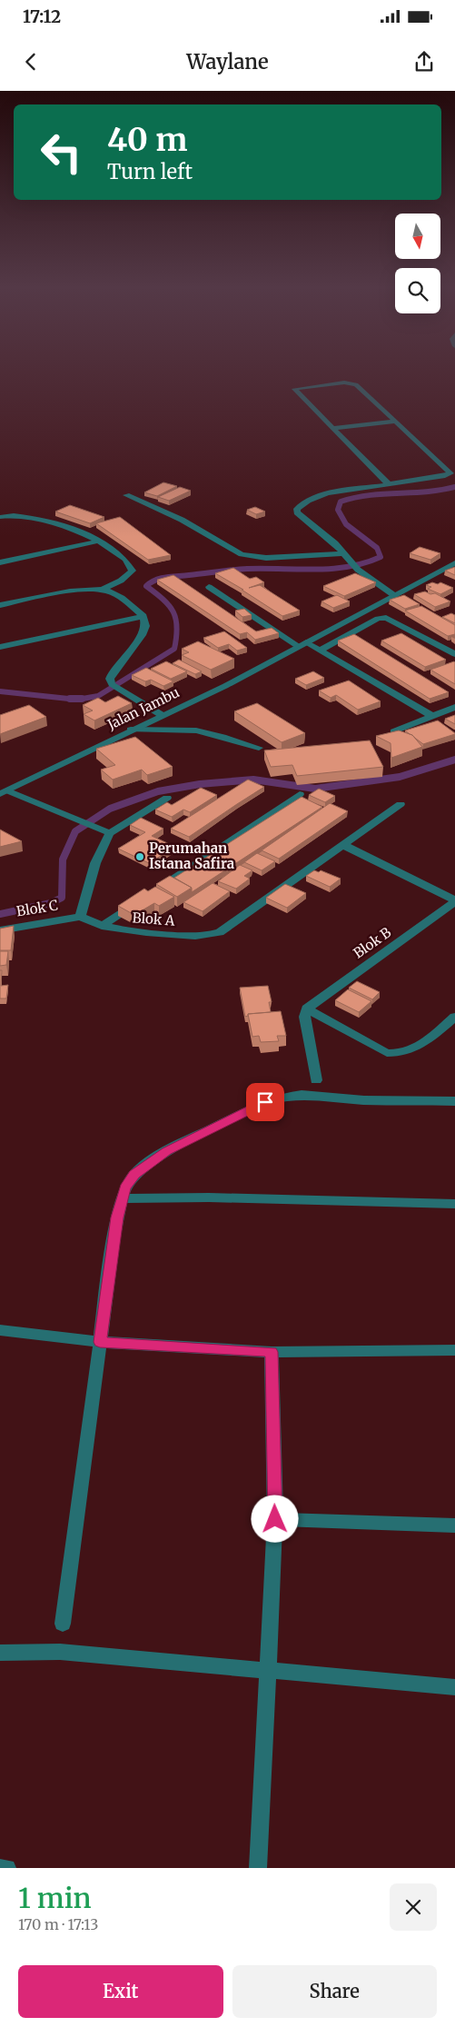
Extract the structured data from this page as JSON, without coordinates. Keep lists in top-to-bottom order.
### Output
{
  "streets": {
    "street": [
      "Jalan Jambu",
      "Blok C",
      "Blok A",
      "Blok B"
    ]
  },
  "crossings": [
    ["Blok A", "Blok B"]
  ],
  "places": ["Perumahan Istana Safira"],
  "north": "bottom",
  "page": {
    "status": "17:12",
    "header": "Waylane",
    "turn": ["40 m", "Turn left"],
    "heading": ["1 min", "170 m · 17:13"],
    "buttons": ["Exit", "Share"]
  }
}
